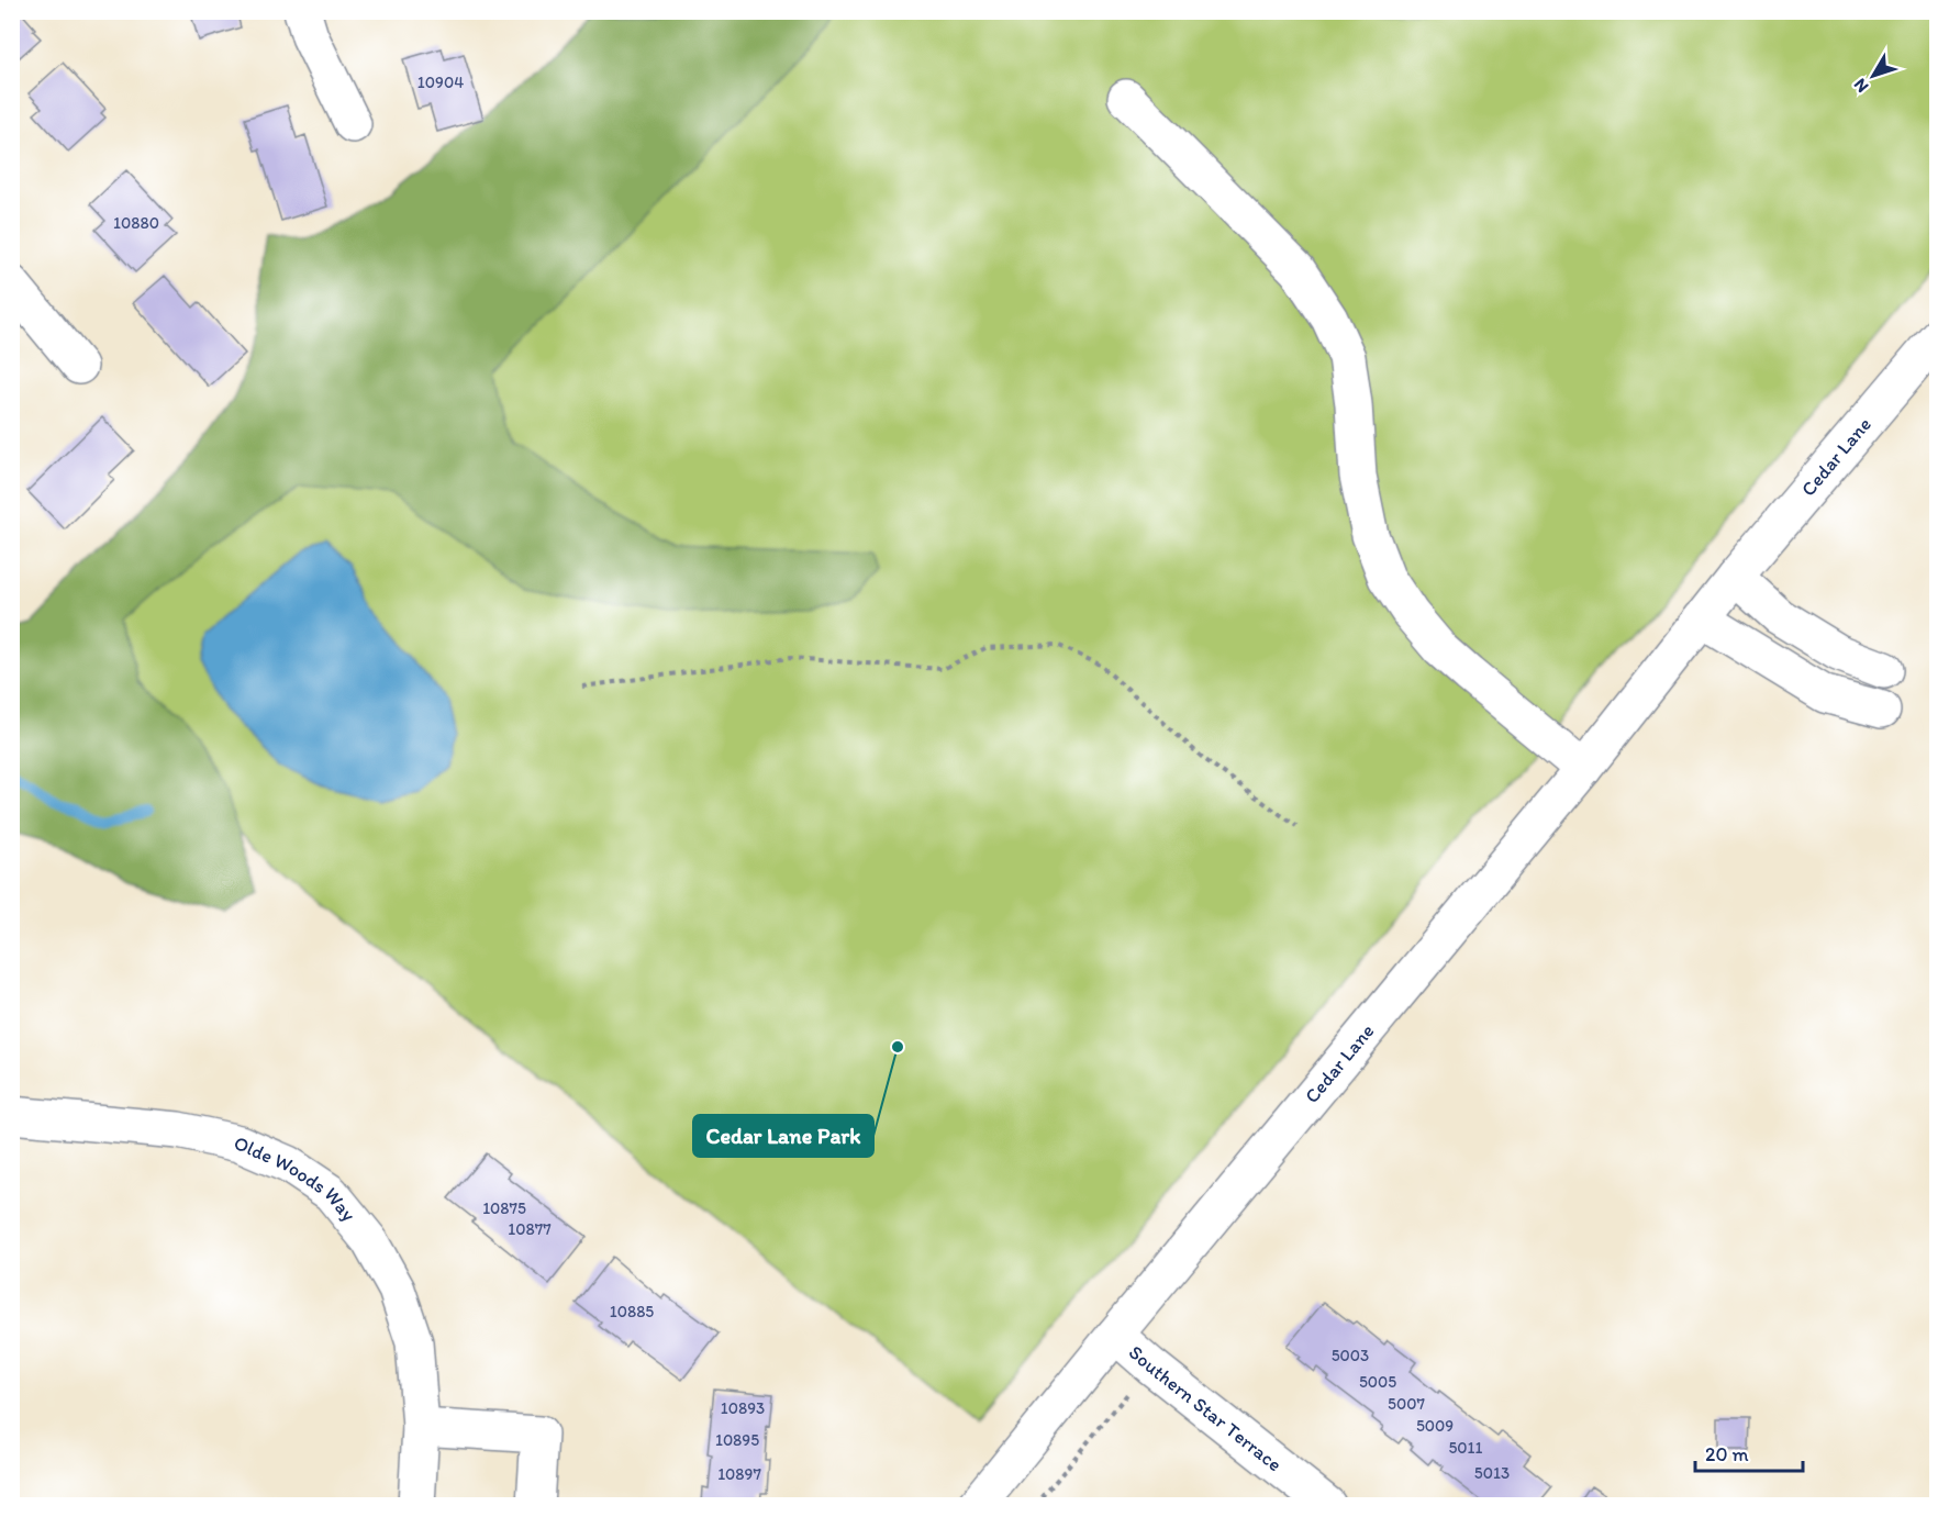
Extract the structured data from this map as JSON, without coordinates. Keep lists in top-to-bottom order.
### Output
{
  "streets": {
    "street": ["Cedar Lane", "Olde Woods Way", "Southern Star Terrace"]
  },
  "crossings": [
    ["Cedar Lane", "Southern Star Terrace"]
  ],
  "places": ["Cedar Lane Park"],
  "house_numbers": [
    "10904",
    "10880",
    "10875",
    "10877",
    "10885",
    "5003",
    "5005",
    "5007",
    "10893",
    "5009",
    "10895",
    "5011",
    "5013",
    "10897"
  ],
  "scale_bar": "20 m",
  "north": "bottom left"
}
